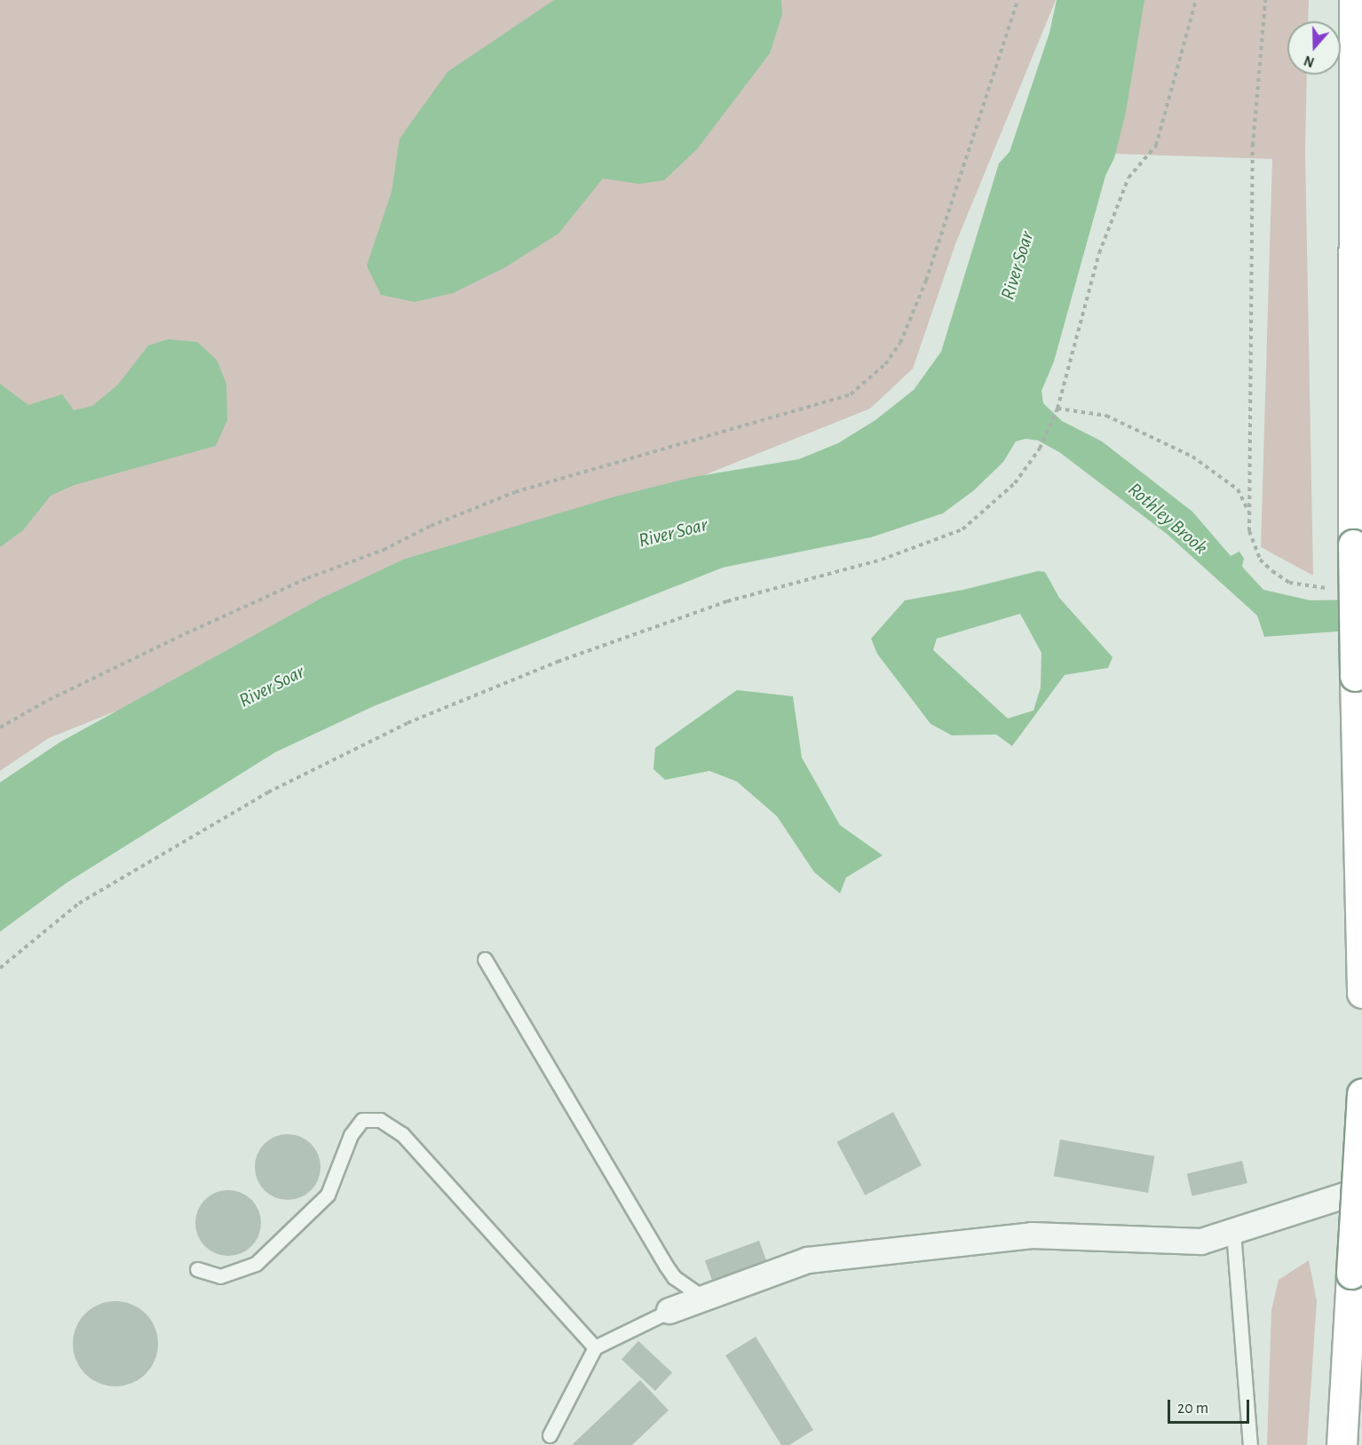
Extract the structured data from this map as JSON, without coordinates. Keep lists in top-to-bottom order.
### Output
{
  "water": ["River Soar", "Rothley Brook"],
  "scale_bar": "20 m",
  "north": "bottom"
}
